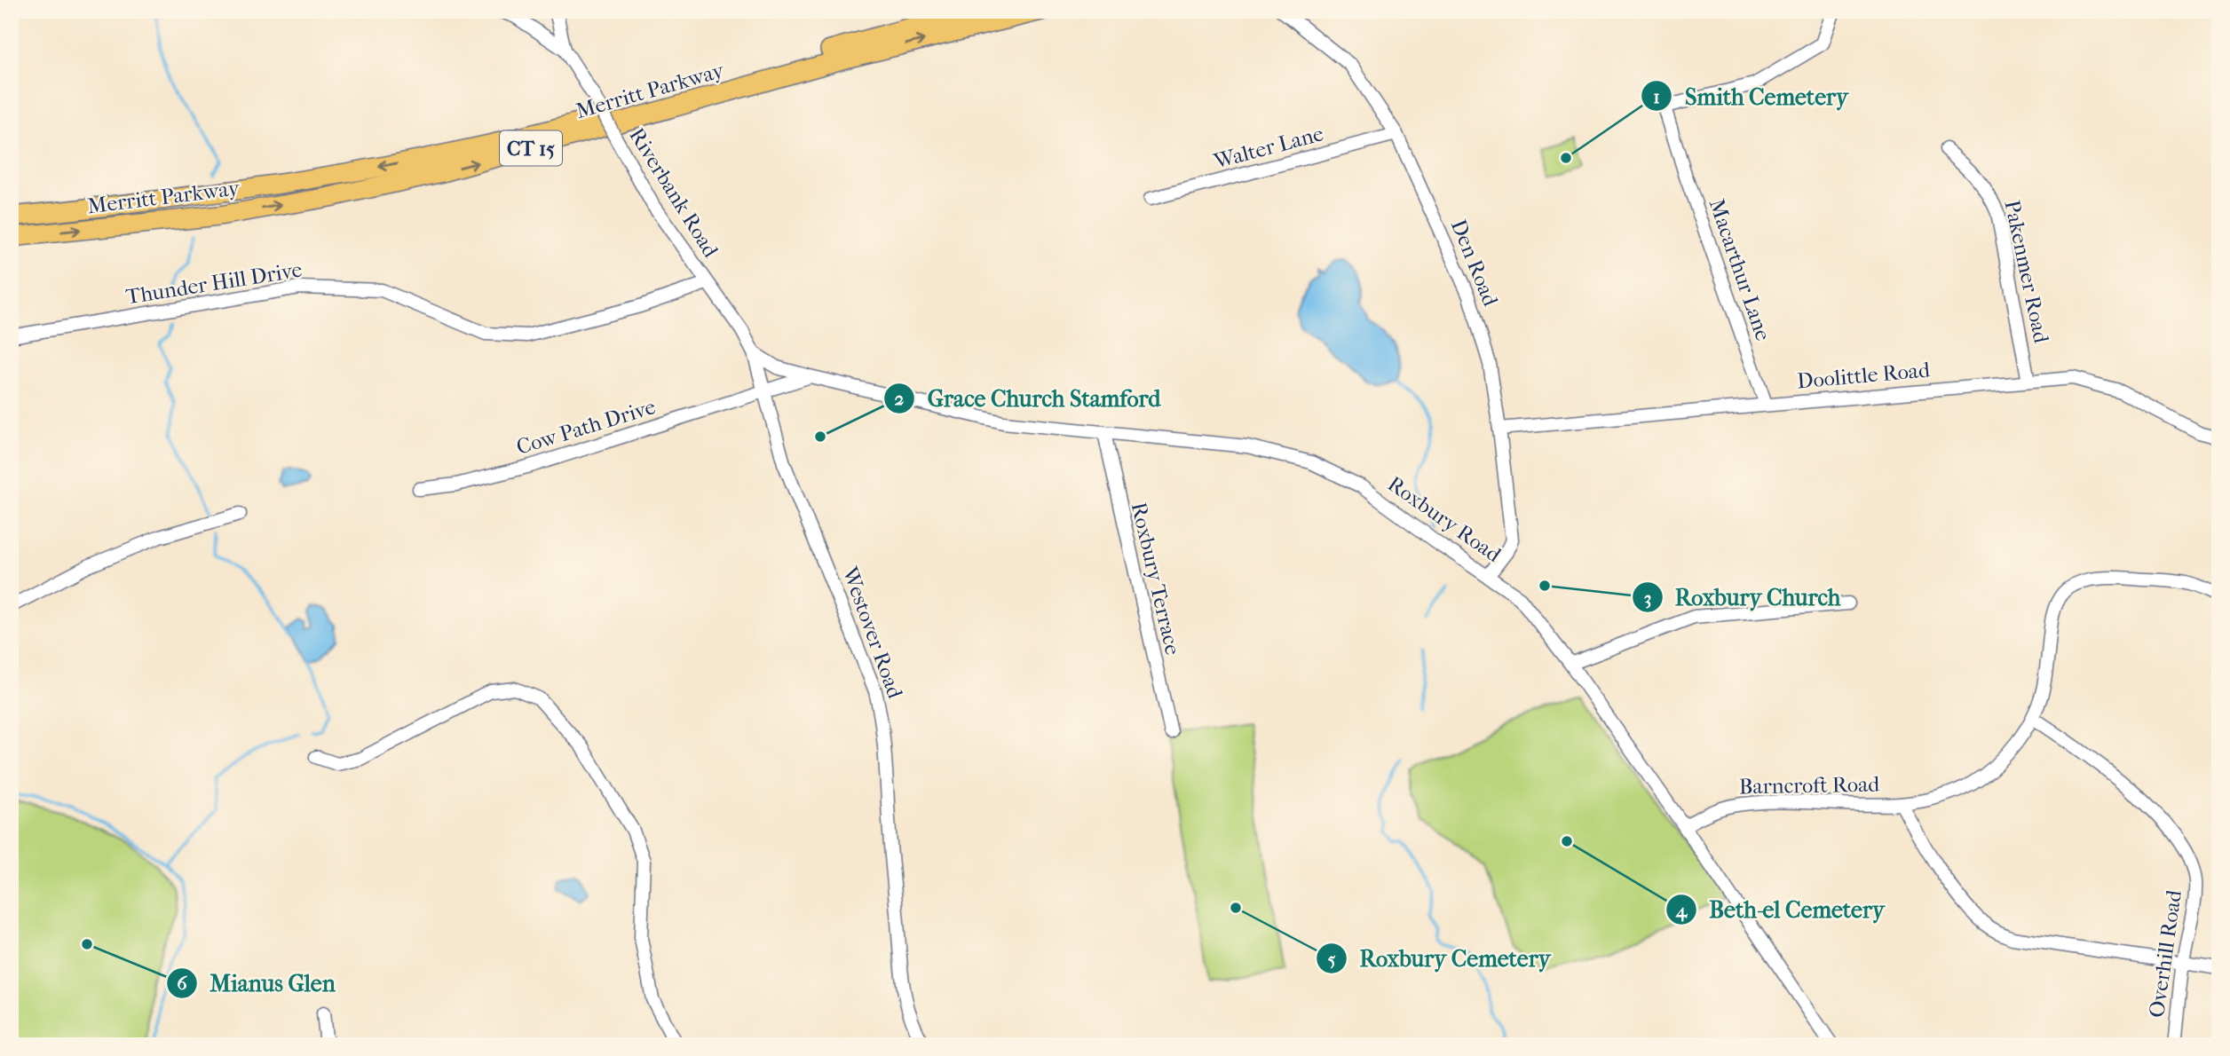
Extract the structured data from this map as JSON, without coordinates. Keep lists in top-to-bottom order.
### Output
{
  "streets": {
    "highway": ["Merritt Parkway", "CT 15"],
    "street": [
      "Walter Lane",
      "Riverbank Road",
      "Den Road",
      "Macarthur Lane",
      "Pakenmer Road",
      "Thunder Hill Drive",
      "Doolittle Road",
      "Cow Path Drive",
      "Roxbury Road",
      "Roxbury Terrace",
      "Westover Road",
      "Barncroft Road",
      "Overhill Road"
    ]
  },
  "crossings": [
    ["Walter Lane", "Den Road"],
    ["Riverbank Road", "Thunder Hill Drive"],
    ["Riverbank Road", "Roxbury Road"],
    ["Riverbank Road", "Westover Road"],
    ["Den Road", "Doolittle Road"],
    ["Den Road", "Roxbury Road"],
    ["Macarthur Lane", "Doolittle Road"],
    ["Pakenmer Road", "Doolittle Road"],
    ["Cow Path Drive", "Westover Road"],
    ["Roxbury Road", "Roxbury Terrace"],
    ["Roxbury Road", "Westover Road"],
    ["Roxbury Road", "Barncroft Road"],
    ["Barncroft Road", "Overhill Road"]
  ],
  "places": [
    "Smith Cemetery",
    "Grace Church Stamford",
    "Roxbury Church",
    "Beth-el Cemetery",
    "Roxbury Cemetery",
    "Mianus Glen"
  ]
}
